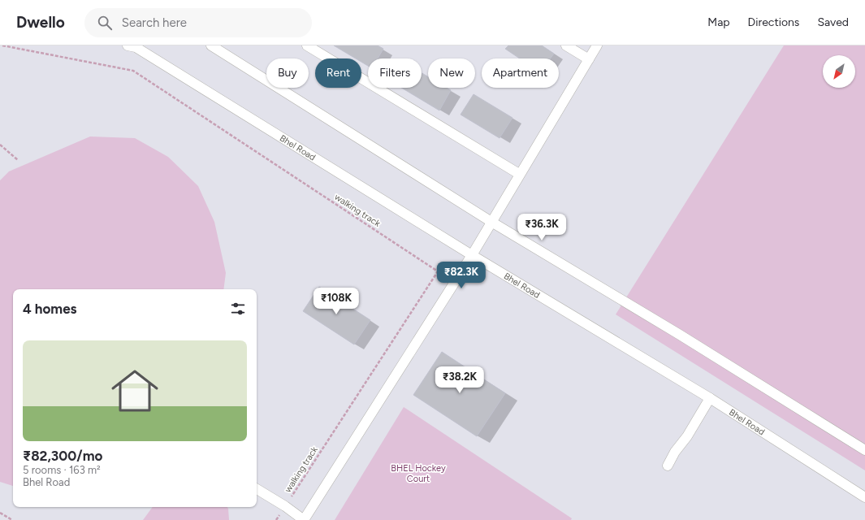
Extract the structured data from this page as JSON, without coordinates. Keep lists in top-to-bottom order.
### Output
{
  "streets": {
    "street": ["Bhel Road"],
    "path": ["walking track"]
  },
  "parks": ["BHEL Hockey Court"],
  "north": "bottom left",
  "page": {
    "header": "Dwello",
    "search": "Search here",
    "nav": ["Map", "Directions", "Saved"],
    "chip": [
      "Buy",
      "Rent",
      "Filters",
      "New",
      "Apartment"
    ],
    "price": [
      "₹36.3K",
      "₹82.3K",
      "₹108K",
      "₹38.2K"
    ],
    "heading": "4 homes",
    "list": [
      {
        "name": "₹82,300/mo",
        "note": "5 rooms · 163 m² · Bhel Road"
      }
    ]
  }
}
